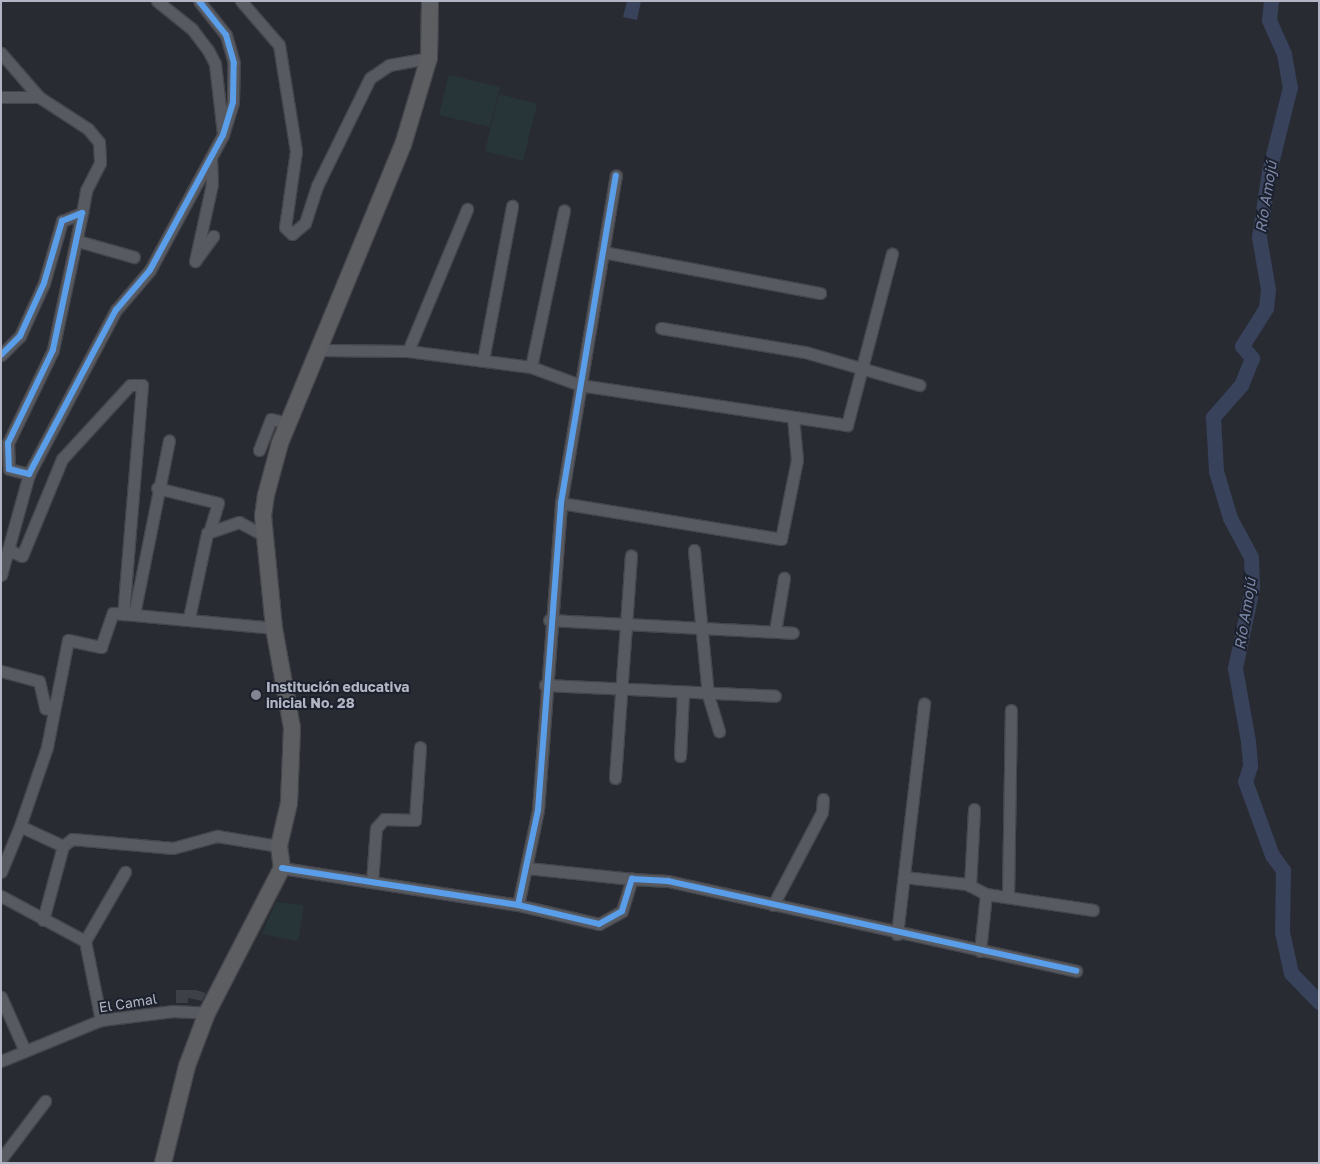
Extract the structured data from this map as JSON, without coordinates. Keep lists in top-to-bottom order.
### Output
{
  "streets": {
    "street": ["El Camal"]
  },
  "water": ["Río Amojú"],
  "places": ["Institución educativa inicial No. 28"]
}
